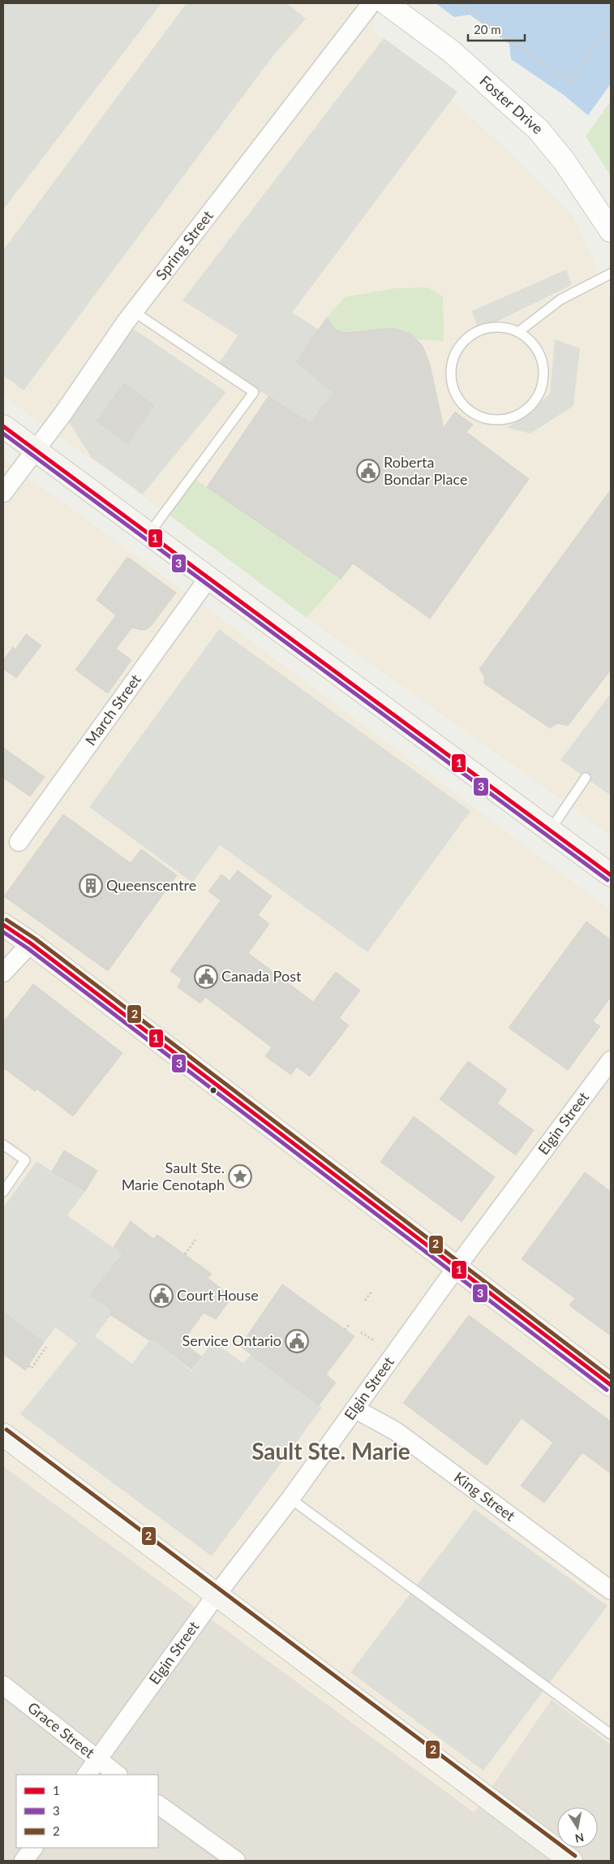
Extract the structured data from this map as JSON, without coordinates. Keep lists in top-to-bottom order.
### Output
{
  "streets": {
    "street": [
      "Foster Drive",
      "Spring Street",
      "March Street",
      "Elgin Street",
      "King Street",
      "Grace Street"
    ]
  },
  "crossings": [
    ["Elgin Street", "King Street"],
    ["Elgin Street", "Grace Street"]
  ],
  "districts": ["Sault Ste. Marie"],
  "places": {
    "public building": [
      "Roberta Bondar Place",
      "Canada Post",
      "Court House",
      "Service Ontario"
    ],
    "building": ["Queenscentre"],
    "place": ["Sault Ste. Marie Cenotaph"]
  },
  "lines": ["transit line 1", "transit line 3", "transit line 2"],
  "legend": ["1", "3", "2"],
  "scale_bar": "20 m",
  "north": "bottom"
}
